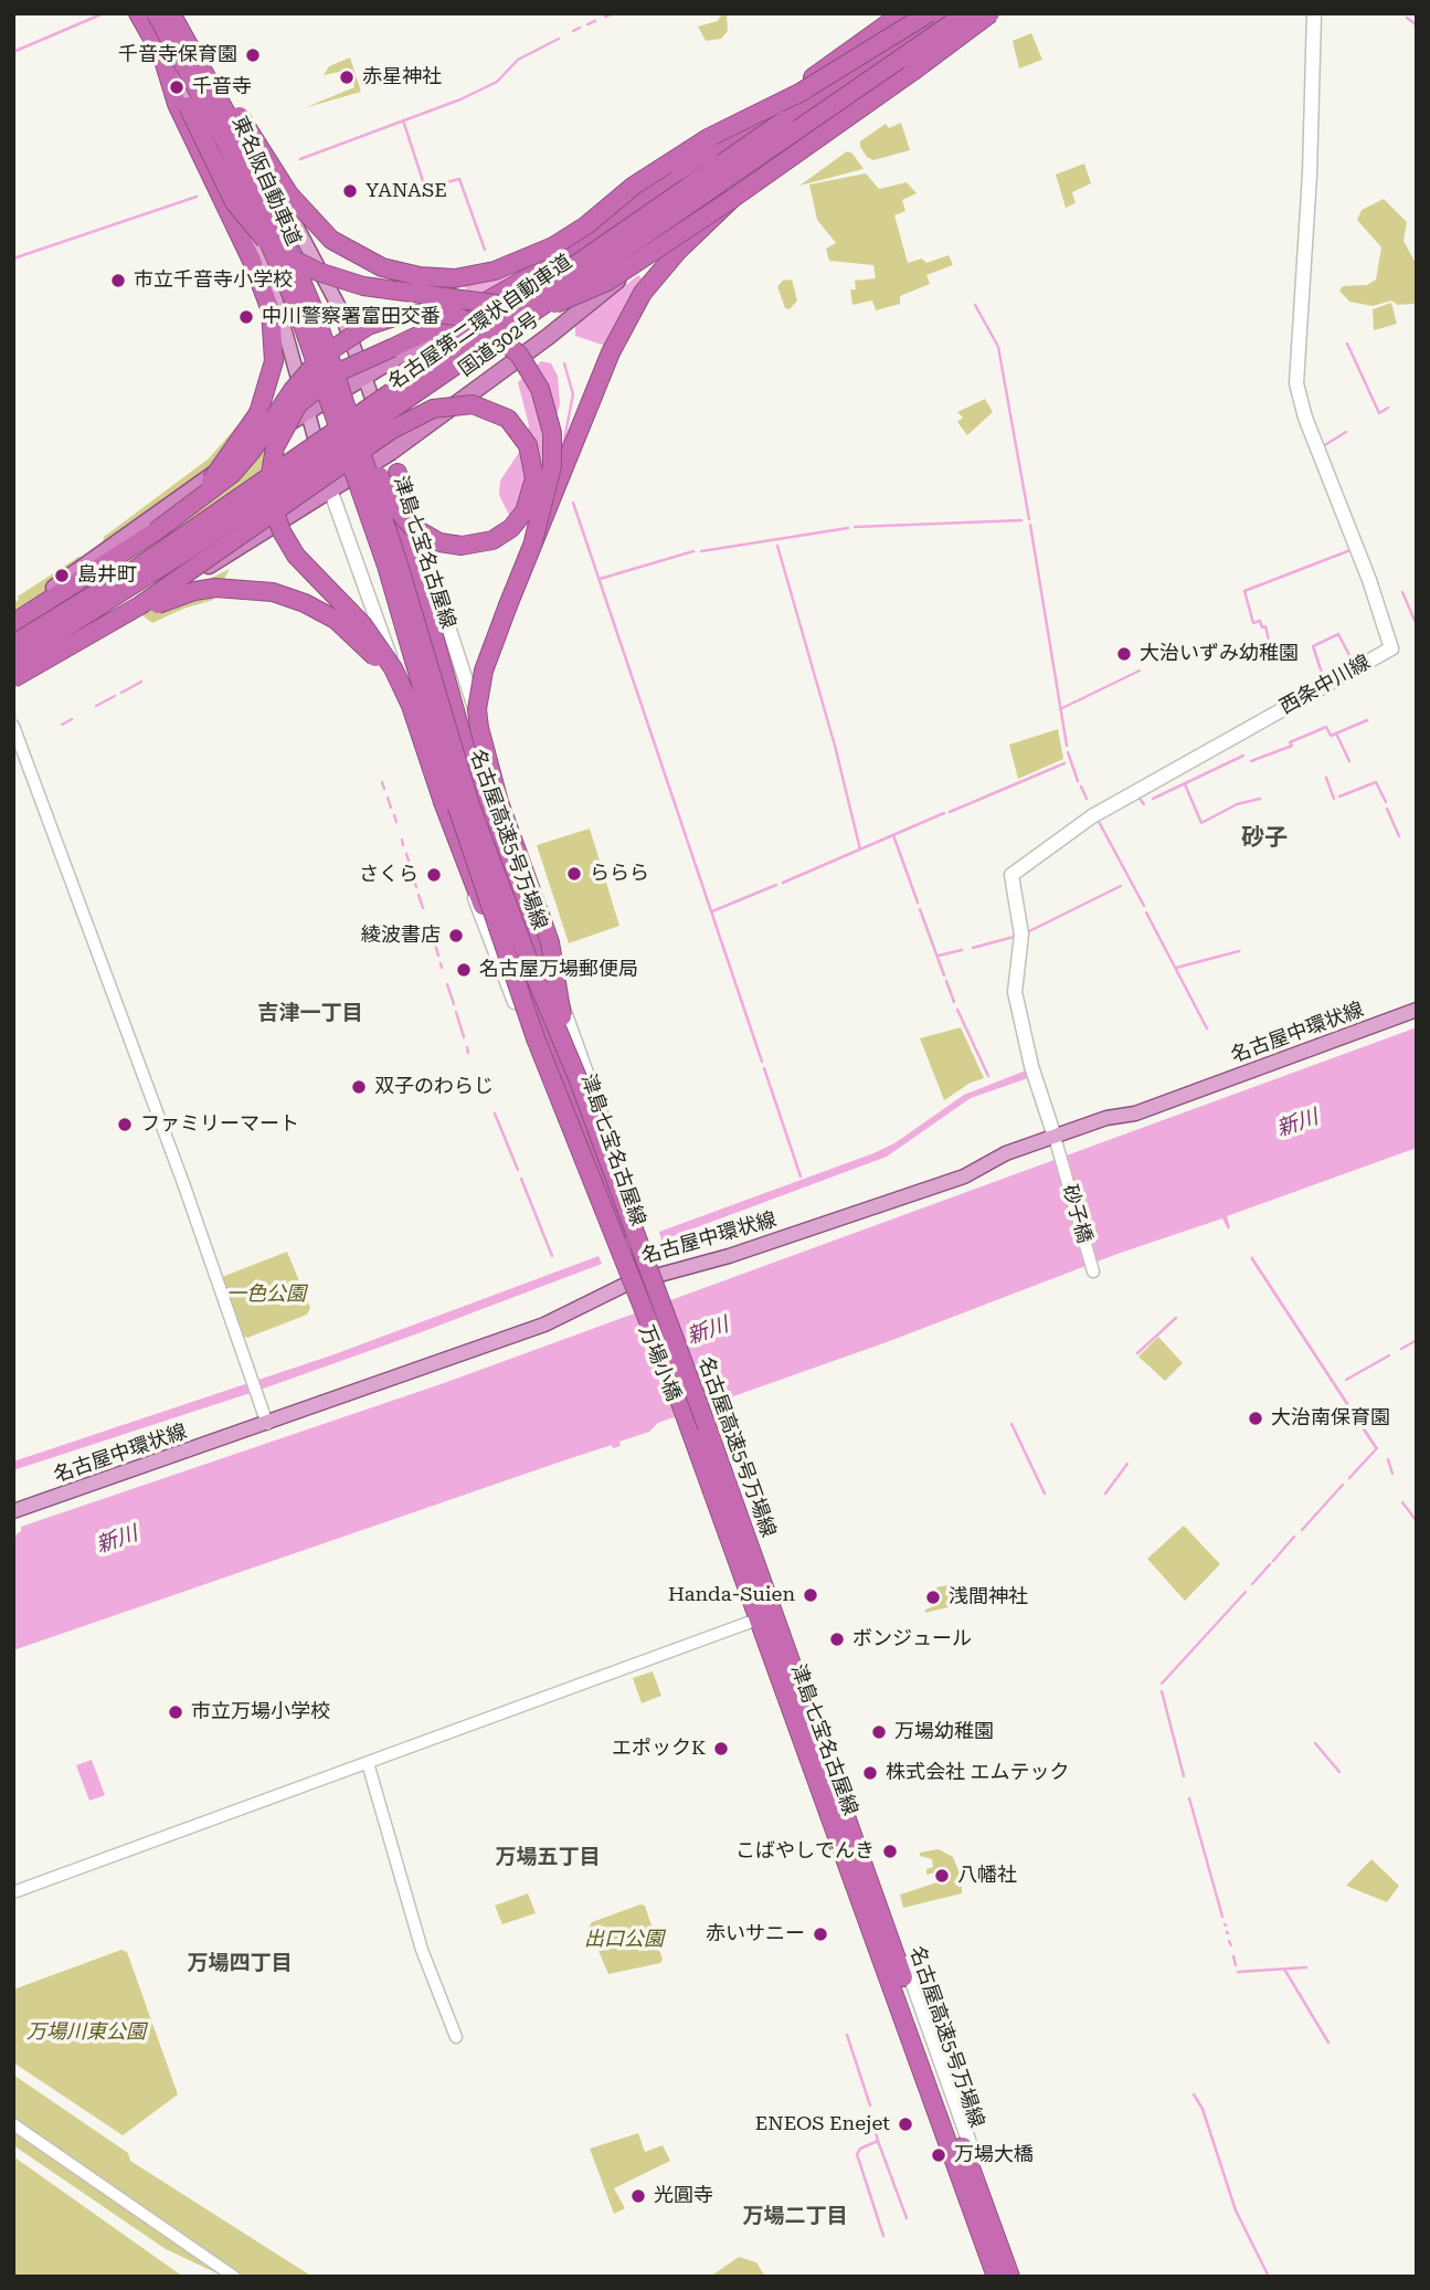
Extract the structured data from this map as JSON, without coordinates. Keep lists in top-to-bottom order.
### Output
{
  "streets": {
    "highway": [
      "東名阪自動車道",
      "名古屋第二環状自動車道",
      "国道302号",
      "名古屋高速5号万場線"
    ],
    "main road": [
      "津島七宝名古屋線",
      "西条中川線",
      "名古屋中環状線",
      "万場小橋"
    ],
    "street": ["砂子橋"]
  },
  "crossings": [
    ["東名阪自動車道", "名古屋高速5号万場線"],
    ["名古屋第二環状自動車道", "国道302号"],
    ["国道302号", "津島七宝名古屋線"],
    ["津島七宝名古屋線", "名古屋高速5号万場線"],
    ["津島七宝名古屋線", "名古屋中環状線"],
    ["津島七宝名古屋線", "万場小橋"],
    ["西条中川線", "名古屋中環状線"],
    ["西条中川線", "砂子橋"],
    ["名古屋中環状線", "砂子橋"],
    ["名古屋中環状線", "万場小橋"]
  ],
  "districts": [
    "砂子",
    "吉津一丁目",
    "万場五丁目",
    "万場四丁目",
    "万場二丁目"
  ],
  "water": ["新川"],
  "parks": ["一色公園", "出口公園", "万場川東公園"],
  "places": [
    "千音寺保育園",
    "赤星神社",
    "千音寺",
    "YANASE",
    "市立千音寺小学校",
    "中川警察署富田交番",
    "島井町",
    "大治いずみ幼稚園",
    "ららら",
    "さくら",
    "綾波書店",
    "名古屋万場郵便局",
    "双子のわらじ",
    "ファミリーマート",
    "大治南保育園",
    "Handa-Suien",
    "浅間神社",
    "ボンジュール",
    "市立万場小学校",
    "万場幼稚園",
    "エポックK",
    "株式会社 エムテック",
    "こばやしでんき",
    "八幡社",
    "赤いサニー",
    "ENEOS Enejet",
    "万場大橋",
    "光圓寺"
  ]
}
